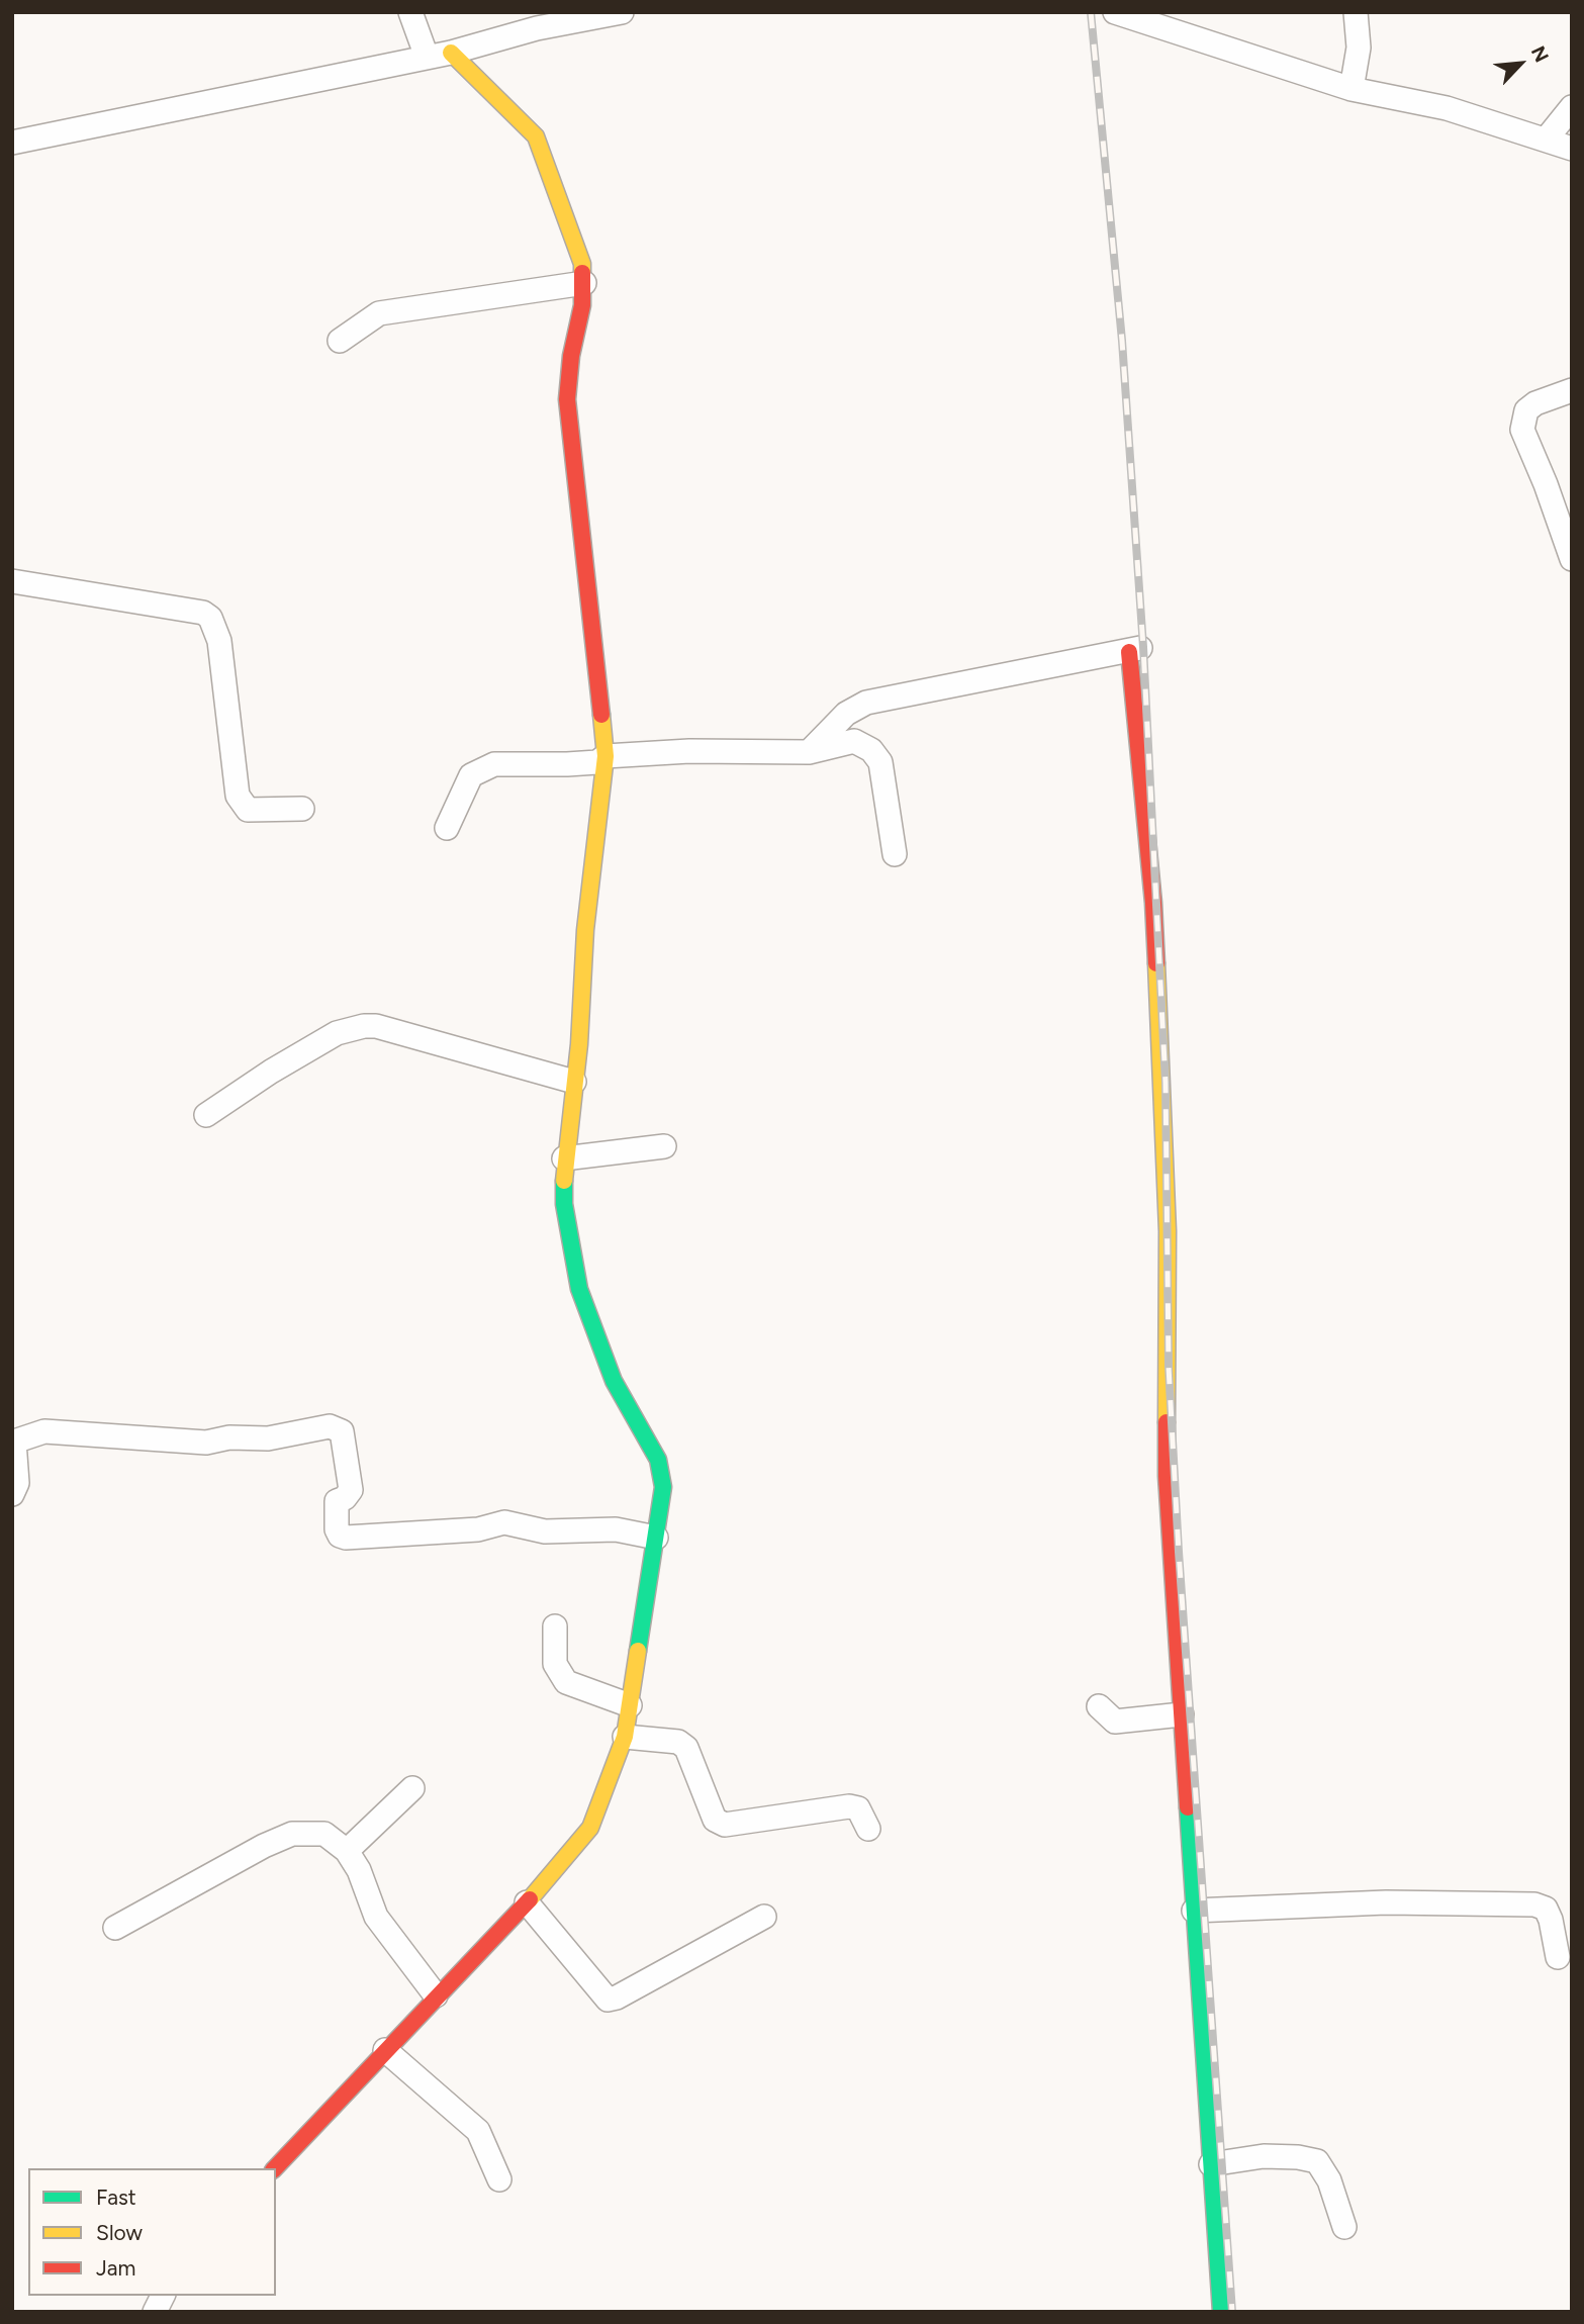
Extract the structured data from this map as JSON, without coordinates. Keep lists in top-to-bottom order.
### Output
{
  "legend": ["Fast", "Slow", "Jam"],
  "north": "top right"
}
